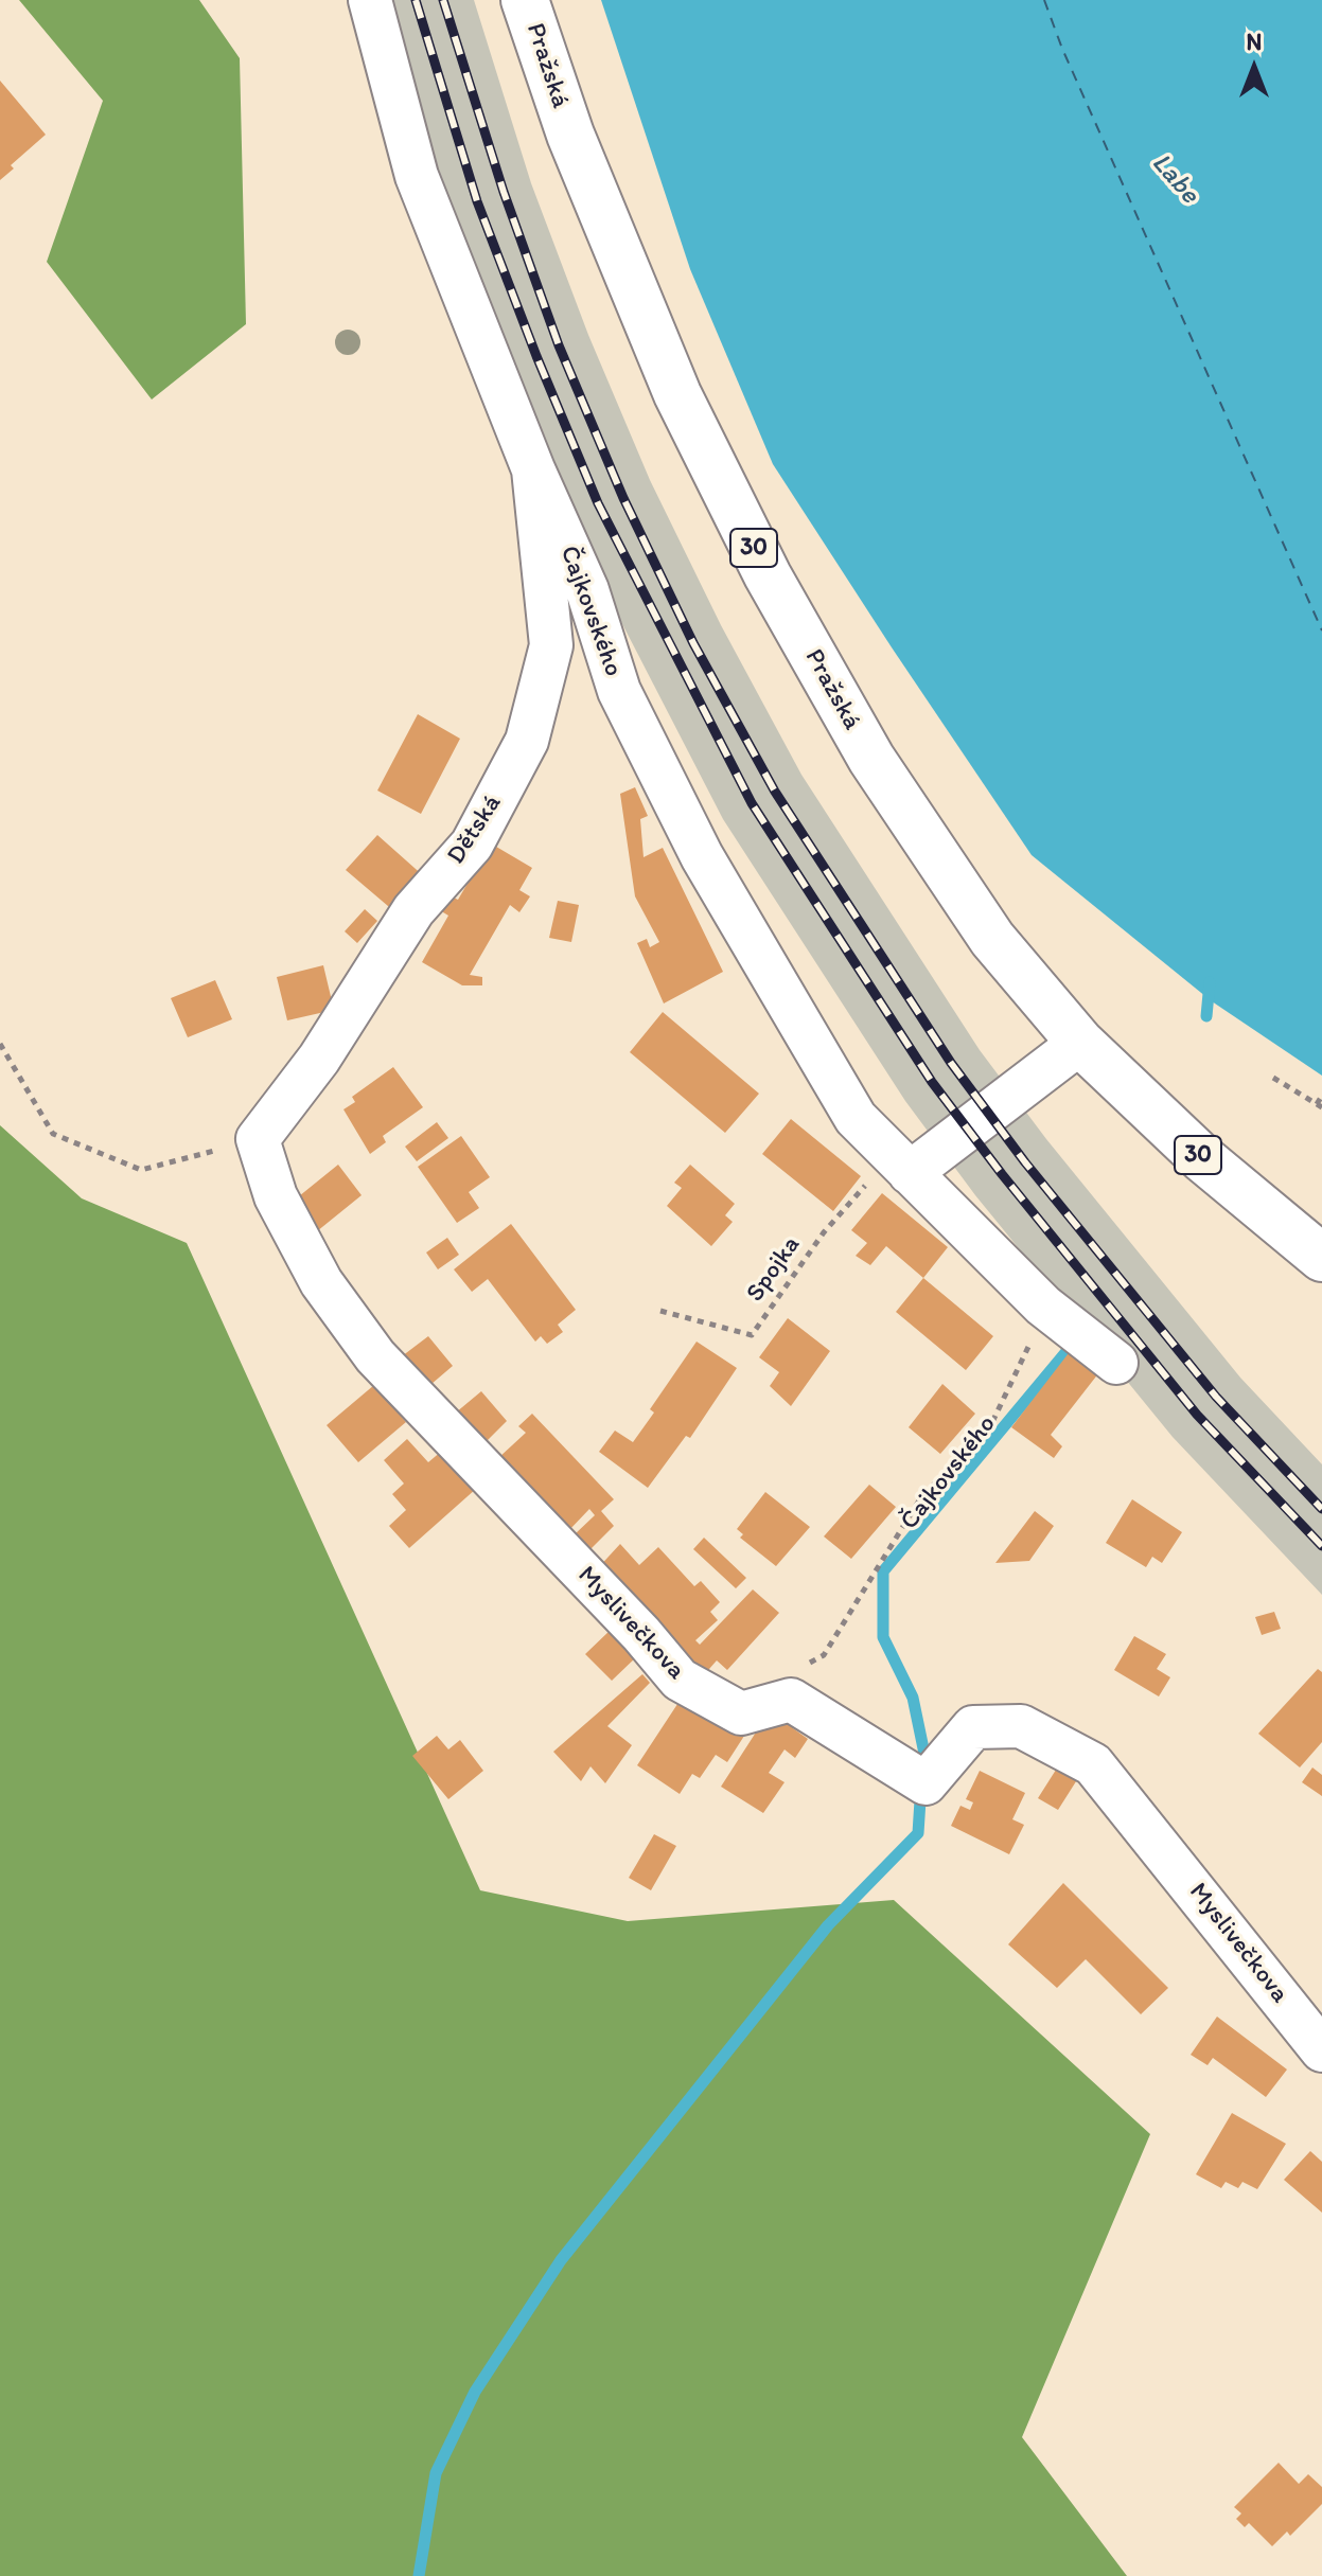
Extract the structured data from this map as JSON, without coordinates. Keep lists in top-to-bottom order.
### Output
{
  "streets": {
    "main road": ["Pražská", "30"],
    "street": ["Čajkovského", "Dětská", "Myslivečkova"],
    "path": ["Spojka"]
  },
  "crossings": [
    ["Čajkovského", "Dětská"],
    ["Čajkovského", "Spojka"],
    ["Dětská", "Myslivečkova"]
  ],
  "water": ["Labe"],
  "north": "top"
}
